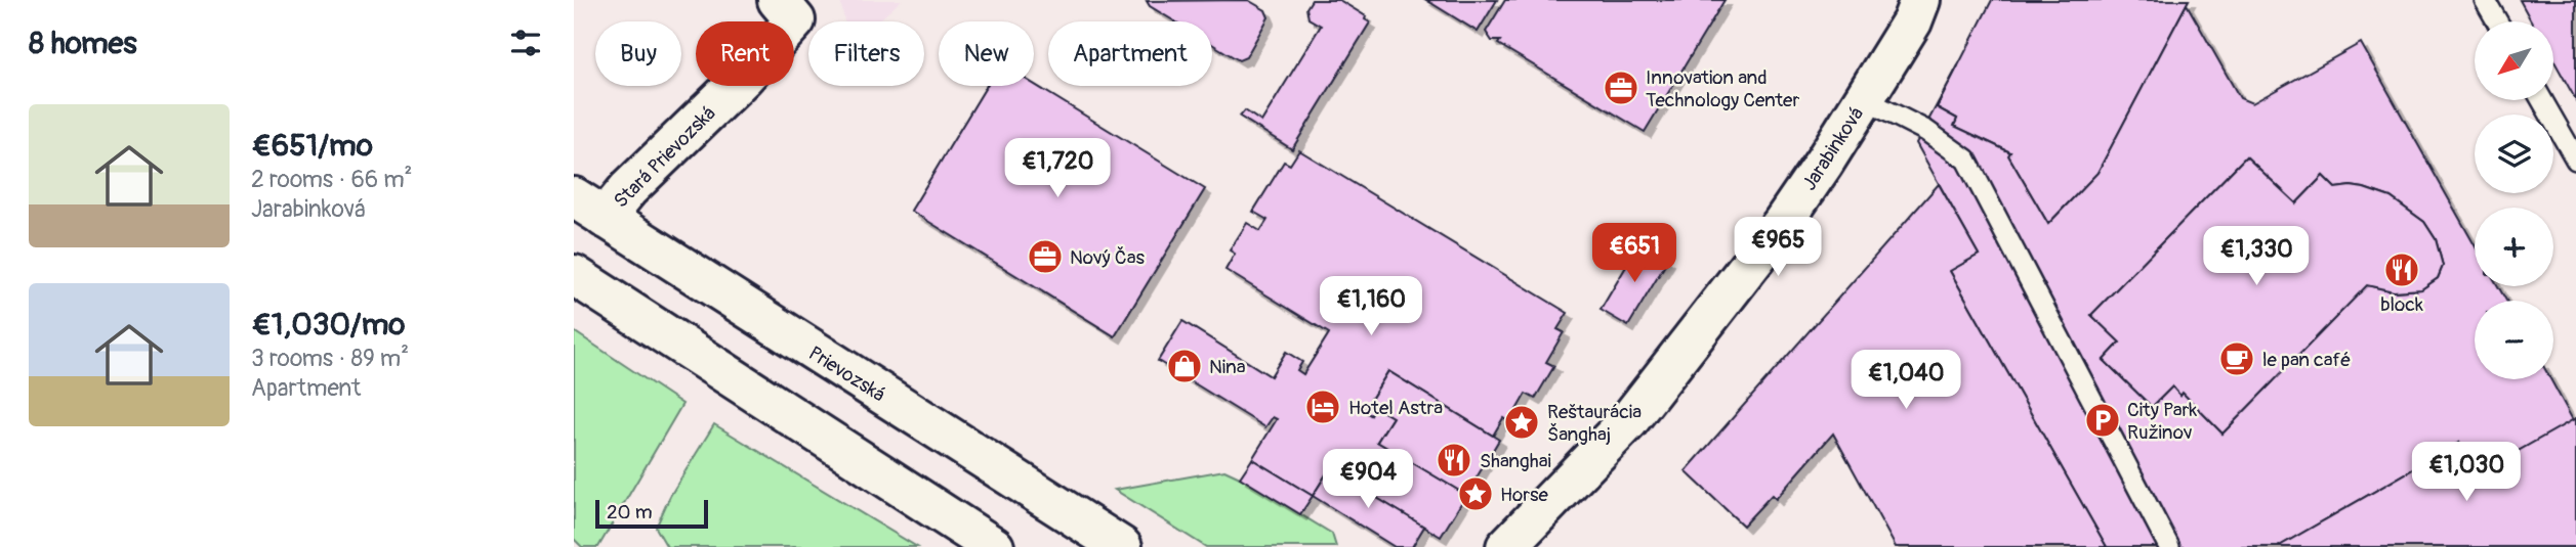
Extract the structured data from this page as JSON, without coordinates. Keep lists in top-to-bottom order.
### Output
{
  "streets": {
    "main road": ["Jarabinková", "Stará Prievozská", "Prievozská"]
  },
  "crossings": [
    ["Stará Prievozská", "Prievozská"]
  ],
  "places": {
    "office": ["Innovation and Technology Center", "Nový Čas"],
    "restaurant": ["block", "Shanghai"],
    "cafe": ["le pan café"],
    "shop": ["Nina"],
    "hotel": ["Hotel Astra"],
    "parking": ["City Park Ružinov"],
    "place": ["Reštaurácia Šanghaj", "Horse"]
  },
  "scale_bar": "20 m",
  "north": "bottom left",
  "page": {
    "heading": "8 homes",
    "map_buttons": ["+", "−"],
    "chip": [
      "Buy",
      "Rent",
      "Filters",
      "New",
      "Apartment"
    ],
    "list": [
      {
        "name": "€651/mo",
        "note": "2 rooms · 66 m² · Jarabinková"
      },
      {
        "name": "€1,030/mo",
        "note": "3 rooms · 89 m² · Apartment"
      }
    ],
    "price": [
      "€1,720",
      "€965",
      "€651",
      "€1,330",
      "€1,160",
      "€1,040",
      "€1,030",
      "€904"
    ],
    "scale": "20 m"
  }
}
